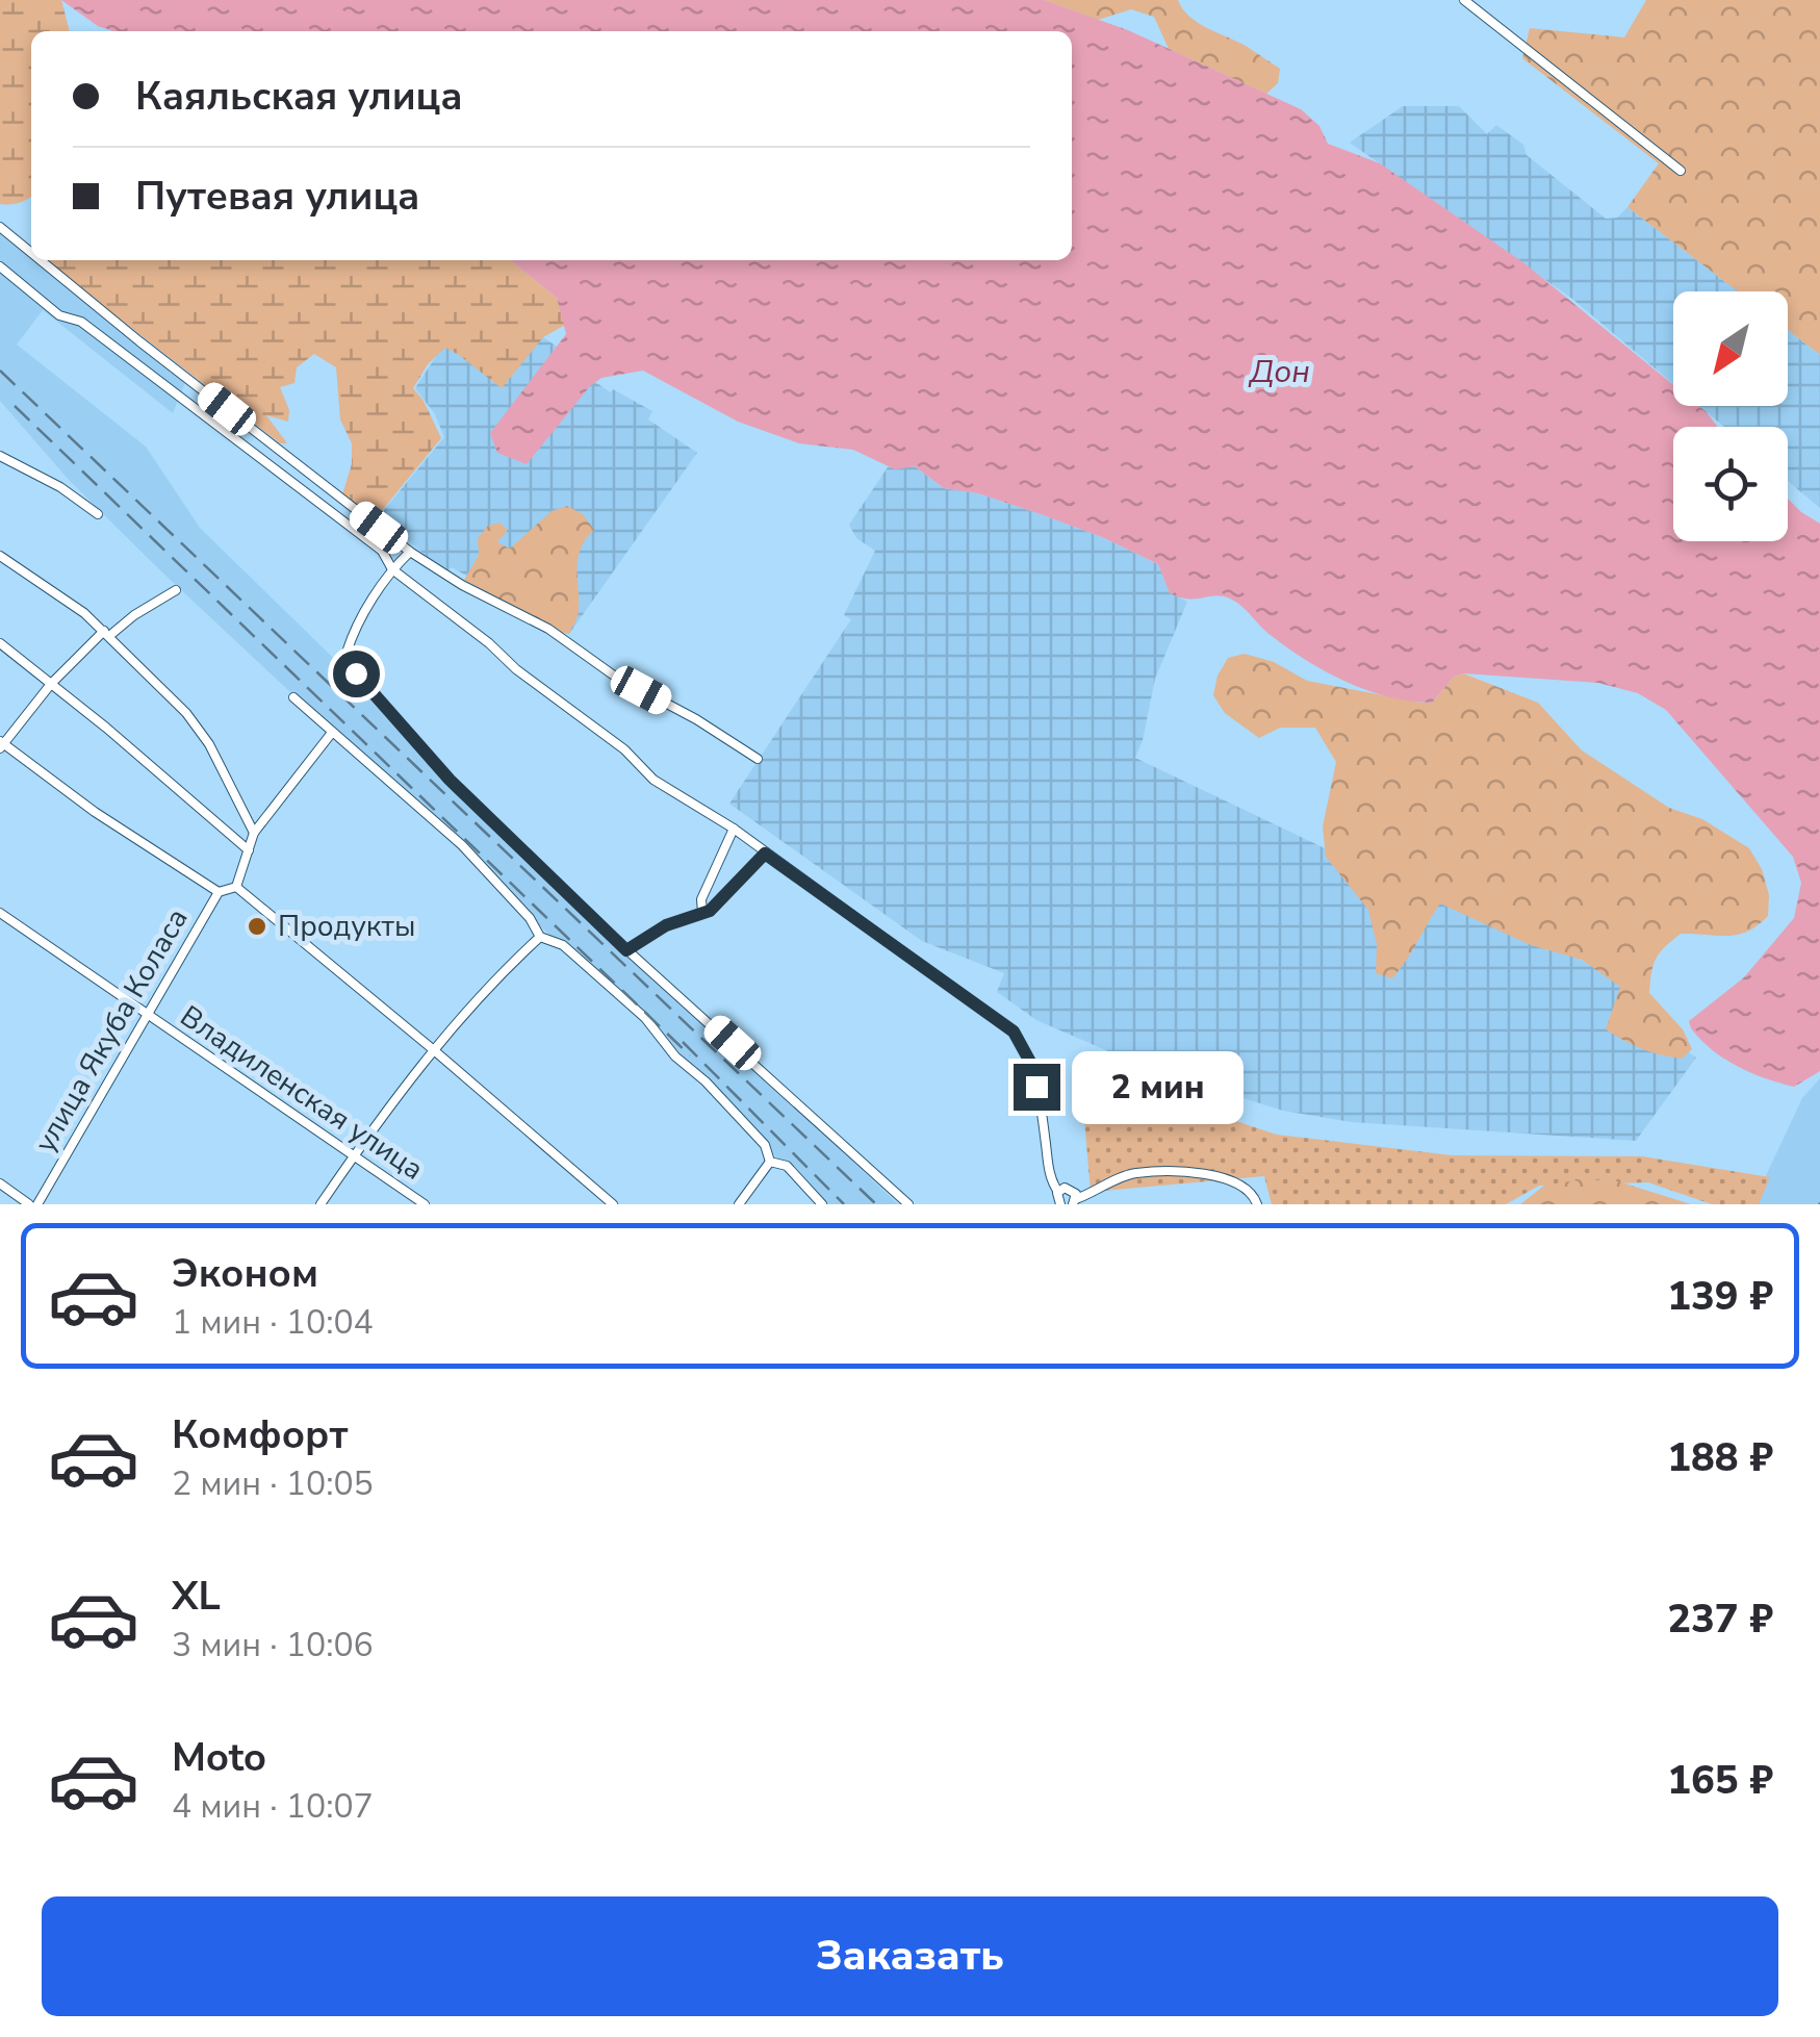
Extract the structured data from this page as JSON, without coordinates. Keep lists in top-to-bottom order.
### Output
{
  "streets": {
    "street": ["улица Якуба Коласа", "Владиленская улица"]
  },
  "crossings": [
    ["улица Якуба Коласа", "Владиленская улица"]
  ],
  "water": ["Дон"],
  "places": ["Продукты"],
  "north": "bottom left",
  "page": {
    "banner": ["Каяльская улица", "Путевая улица"],
    "bubble": "2 мин",
    "list": [
      {
        "name": "Эконом",
        "note": "1 мин · 10:04",
        "value": "139 ₽"
      },
      {
        "name": "Комфорт",
        "note": "2 мин · 10:05",
        "value": "188 ₽"
      },
      {
        "name": "XL",
        "note": "3 мин · 10:06",
        "value": "237 ₽"
      },
      {
        "name": "Moto",
        "note": "4 мин · 10:07",
        "value": "165 ₽"
      }
    ],
    "buttons": "Заказать"
  }
}
